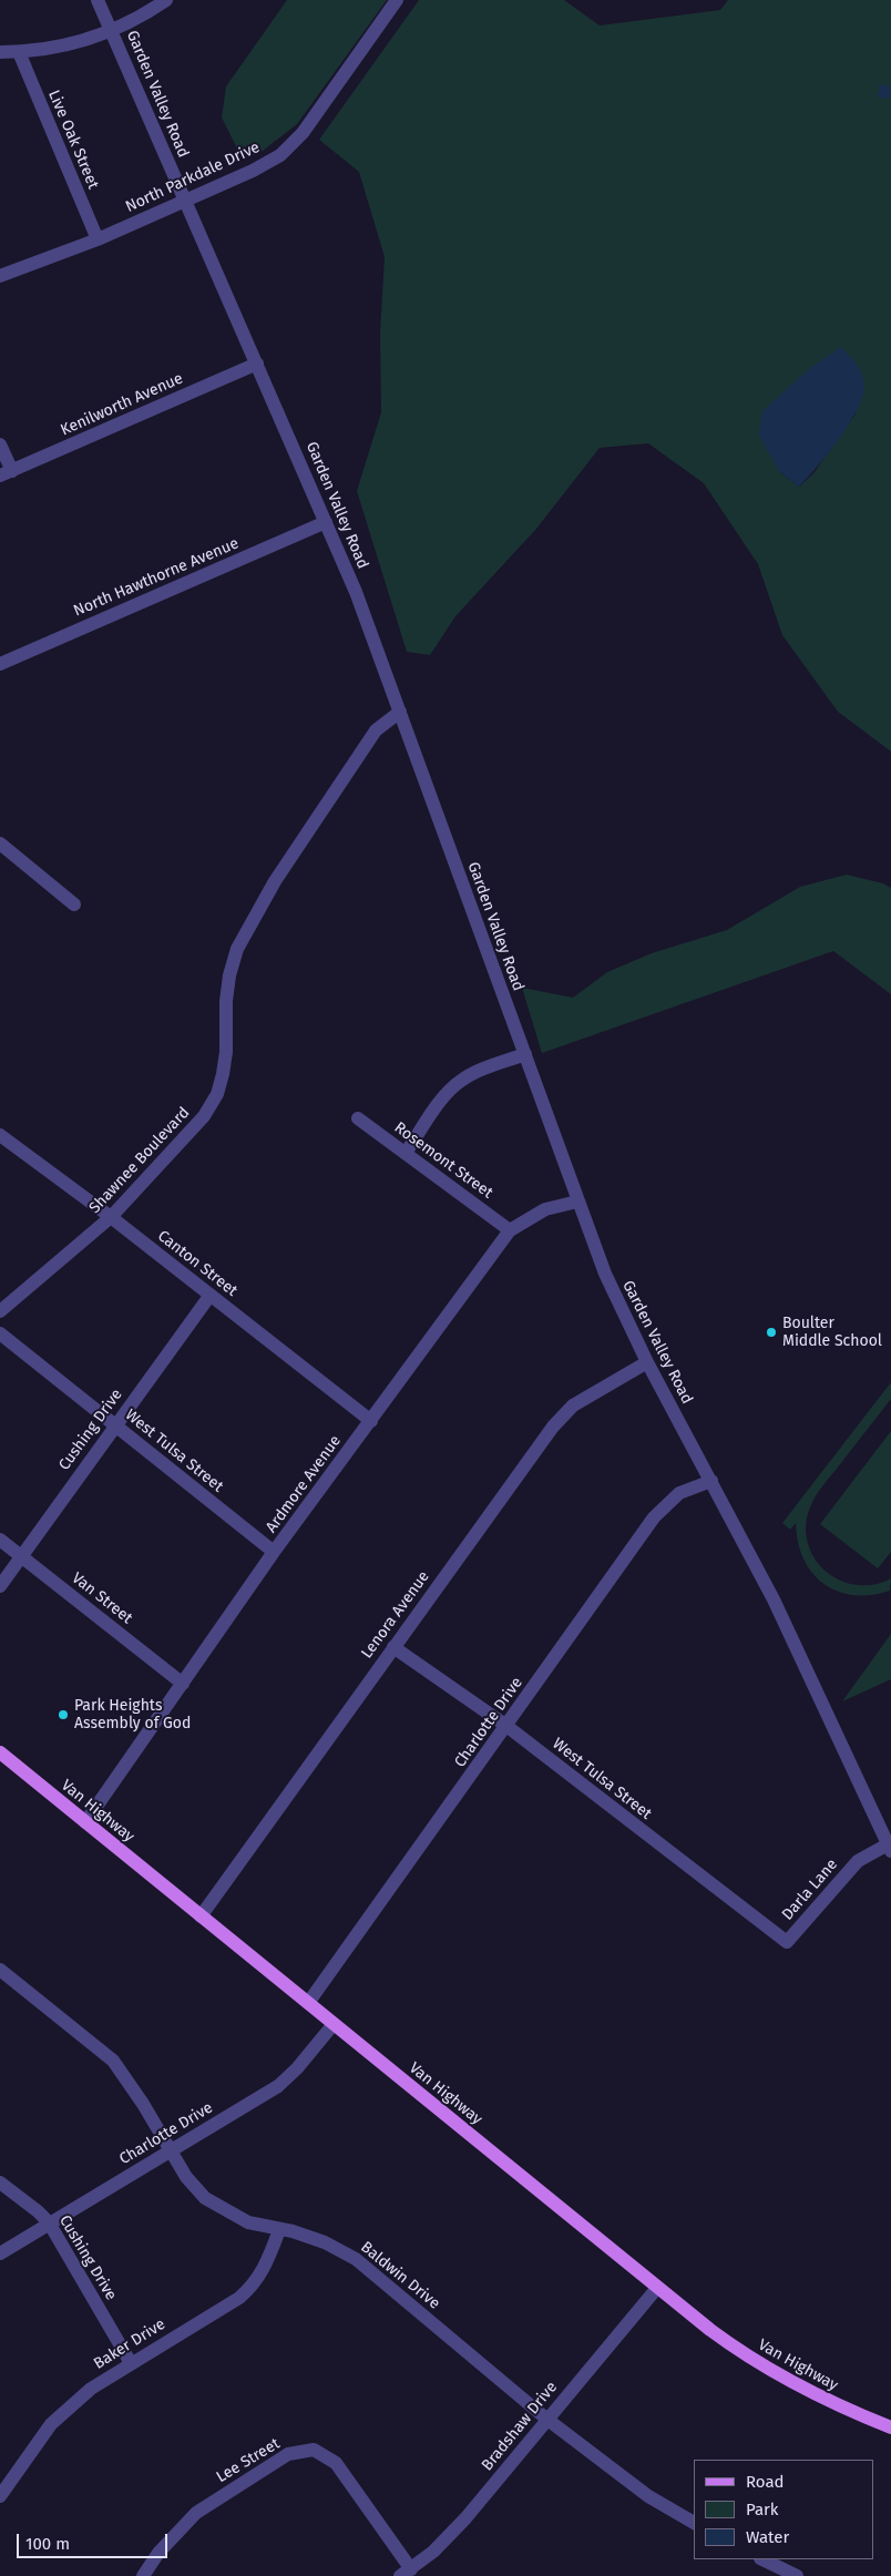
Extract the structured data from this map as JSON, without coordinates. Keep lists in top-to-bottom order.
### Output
{
  "streets": {
    "main road": ["Van Highway"],
    "street": [
      "Garden Valley Road",
      "Live Oak Street",
      "North Parkdale Drive",
      "Kenilworth Avenue",
      "North Hawthorne Avenue",
      "Shawnee Boulevard",
      "Rosemont Street",
      "Canton Street",
      "Cushing Drive",
      "West Tulsa Street",
      "Ardmore Avenue",
      "Van Street",
      "Lenora Avenue",
      "Charlotte Drive",
      "Darla Lane",
      "Baldwin Drive",
      "Baker Drive",
      "Bradshaw Drive",
      "Lee Street"
    ]
  },
  "crossings": [
    ["Garden Valley Road", "North Parkdale Drive"],
    ["Garden Valley Road", "Kenilworth Avenue"],
    ["Garden Valley Road", "North Hawthorne Avenue"],
    ["Garden Valley Road", "Shawnee Boulevard"],
    ["Garden Valley Road", "Ardmore Avenue"],
    ["Garden Valley Road", "Lenora Avenue"],
    ["Garden Valley Road", "Charlotte Drive"],
    ["Garden Valley Road", "Darla Lane"],
    ["Live Oak Street", "North Parkdale Drive"],
    ["Shawnee Boulevard", "Canton Street"],
    ["Rosemont Street", "Ardmore Avenue"],
    ["Canton Street", "Cushing Drive"],
    ["Canton Street", "Ardmore Avenue"],
    ["Cushing Drive", "West Tulsa Street"],
    ["Cushing Drive", "Van Street"],
    ["Cushing Drive", "Charlotte Drive"],
    ["Cushing Drive", "Baker Drive"],
    ["West Tulsa Street", "Ardmore Avenue"],
    ["West Tulsa Street", "Lenora Avenue"],
    ["West Tulsa Street", "Charlotte Drive"],
    ["West Tulsa Street", "Darla Lane"],
    ["Ardmore Avenue", "Van Street"],
    ["Ardmore Avenue", "Van Highway"],
    ["Lenora Avenue", "Van Highway"],
    ["Charlotte Drive", "Van Highway"],
    ["Charlotte Drive", "Baldwin Drive"],
    ["Van Highway", "Bradshaw Drive"],
    ["Baldwin Drive", "Baker Drive"],
    ["Baldwin Drive", "Bradshaw Drive"],
    ["Bradshaw Drive", "Lee Street"]
  ],
  "places": ["Boulter Middle School", "Park Heights Assembly of God"],
  "legend": ["Road", "Park", "Water"],
  "scale_bar": "100 m"
}
